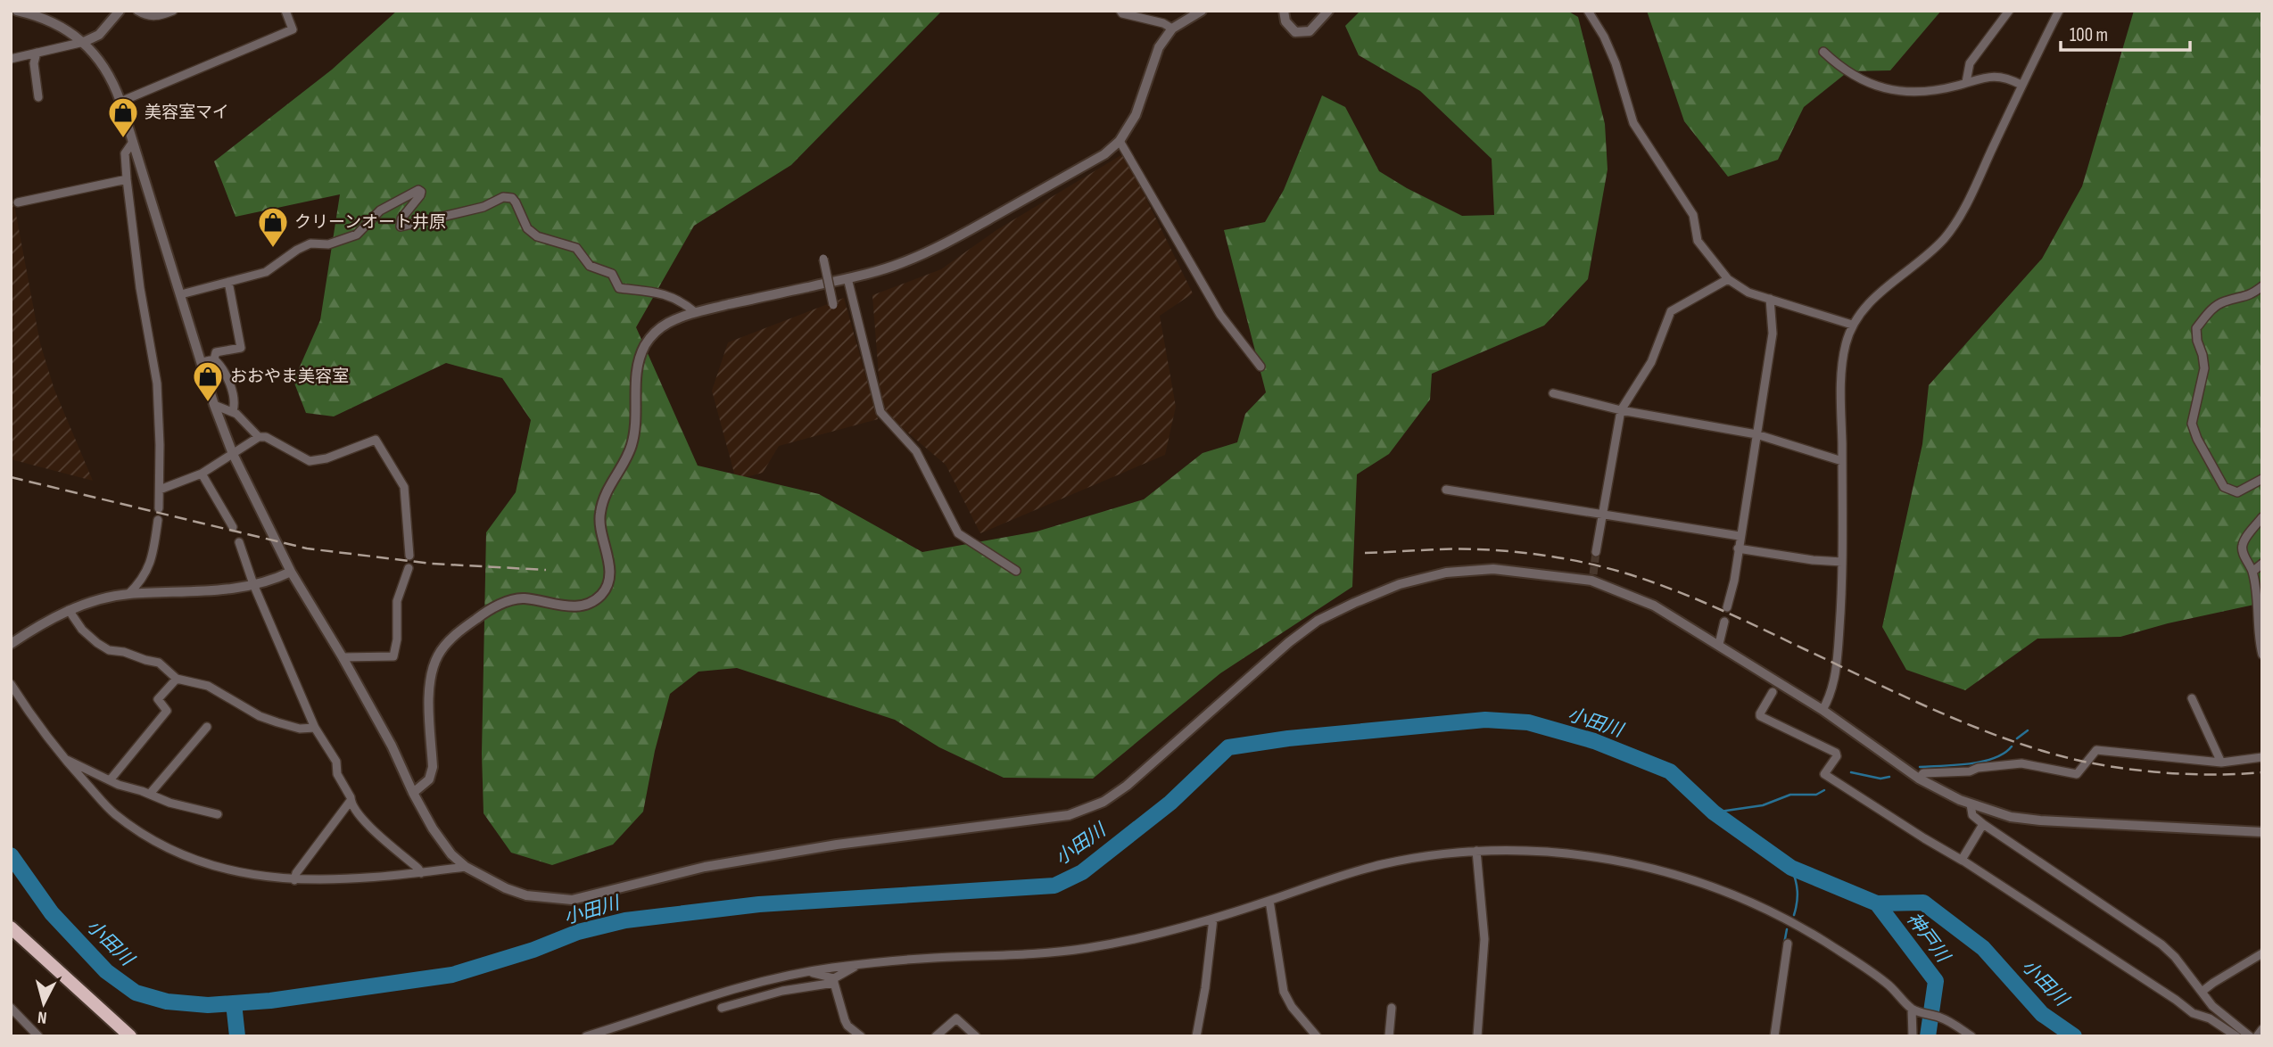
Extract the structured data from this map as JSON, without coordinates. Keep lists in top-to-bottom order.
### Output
{
  "water": ["小田川", "神戸川"],
  "places": {
    "shop": ["美容室マイ", "クリーンオート井原", "おおやま美容室"]
  },
  "scale_bar": "100 m",
  "north": "bottom"
}
